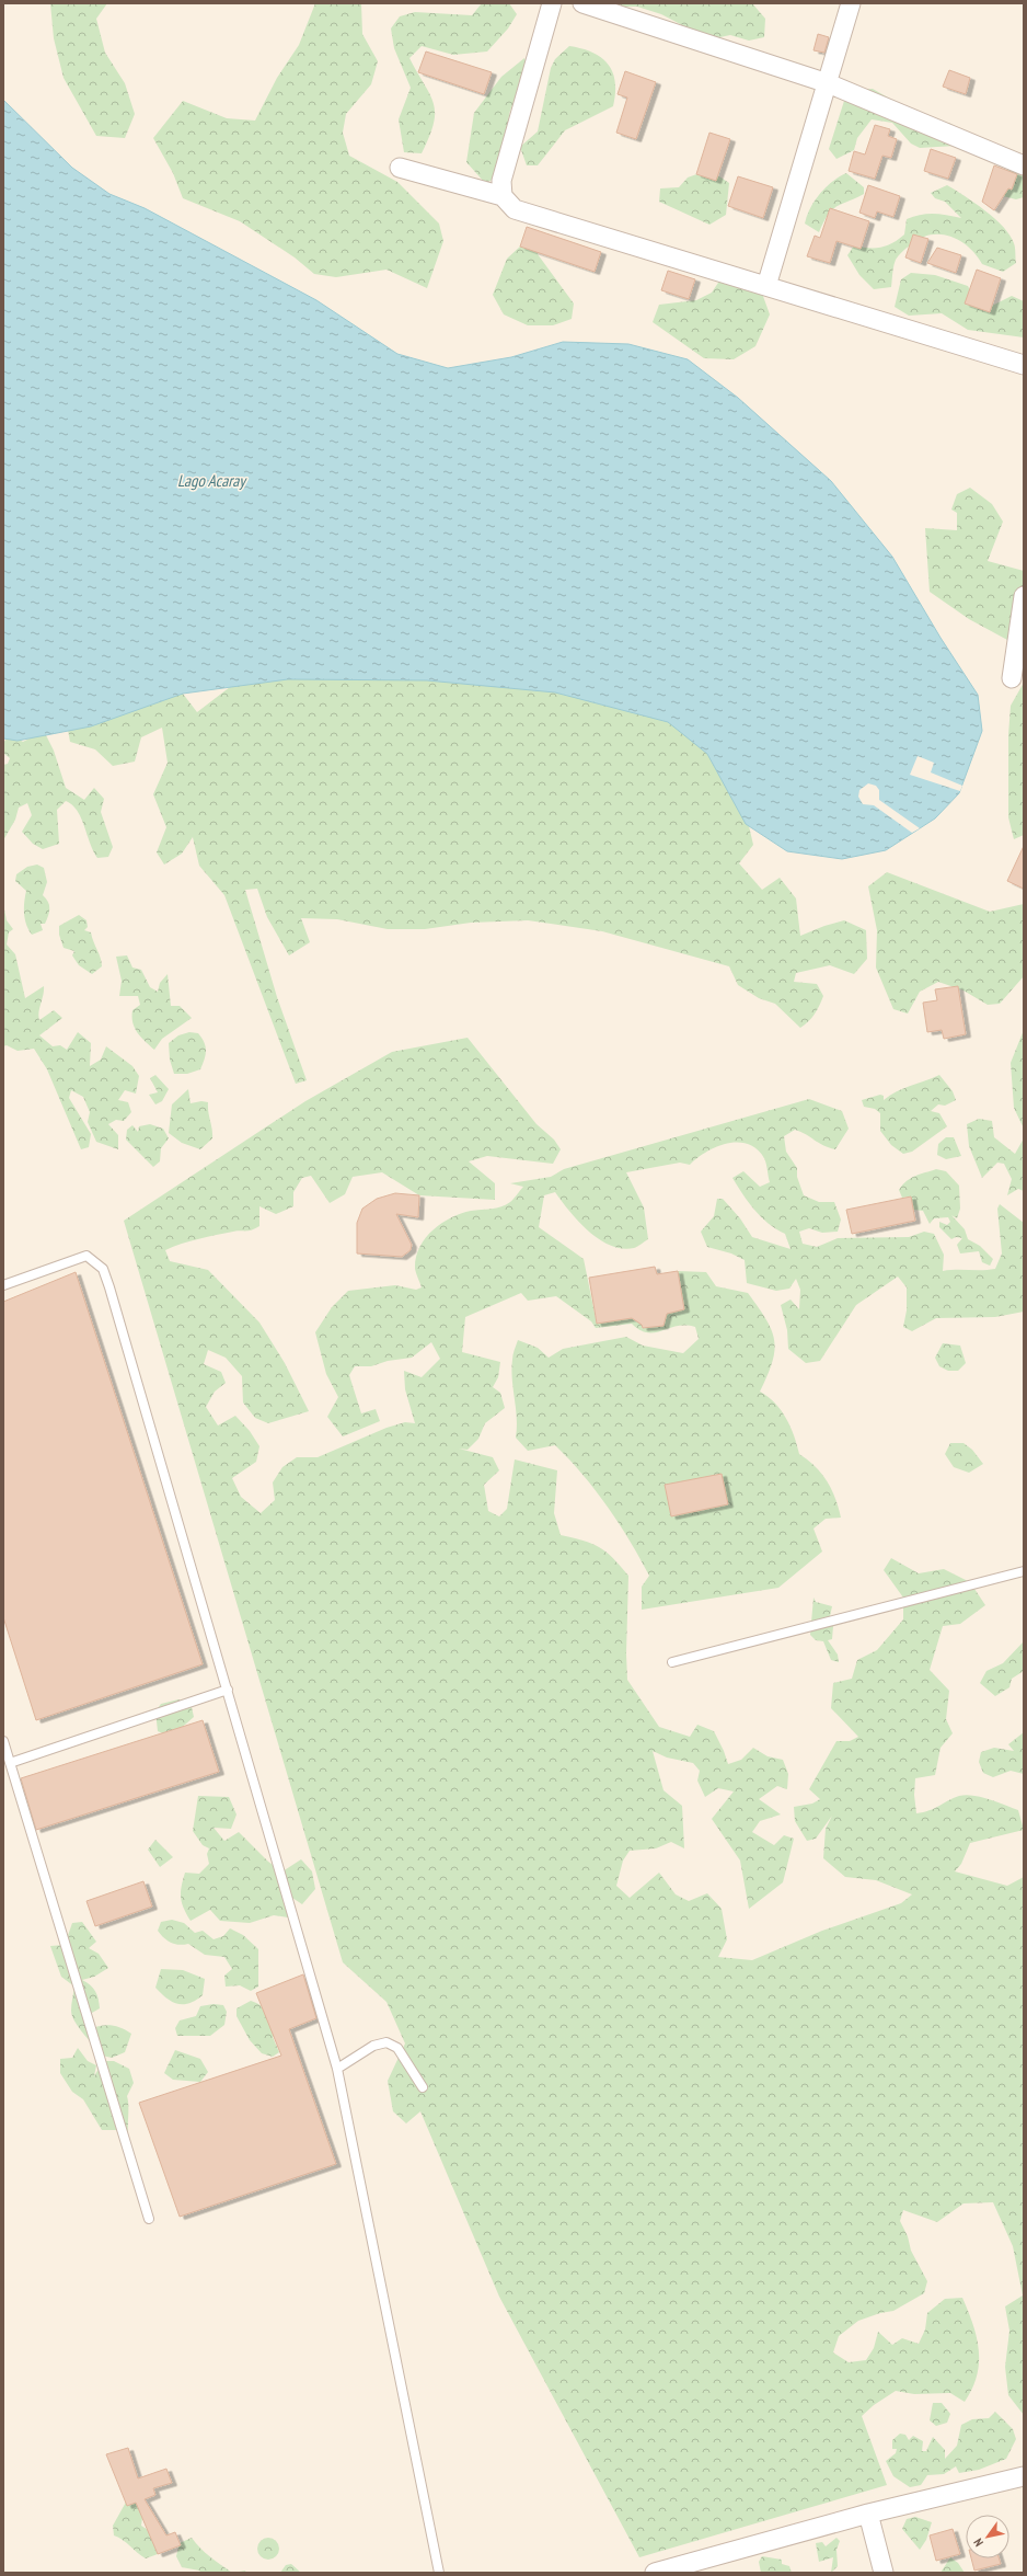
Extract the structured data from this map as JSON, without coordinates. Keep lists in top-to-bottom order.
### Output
{
  "water": ["Lago Acaray"],
  "north": "bottom left"
}
